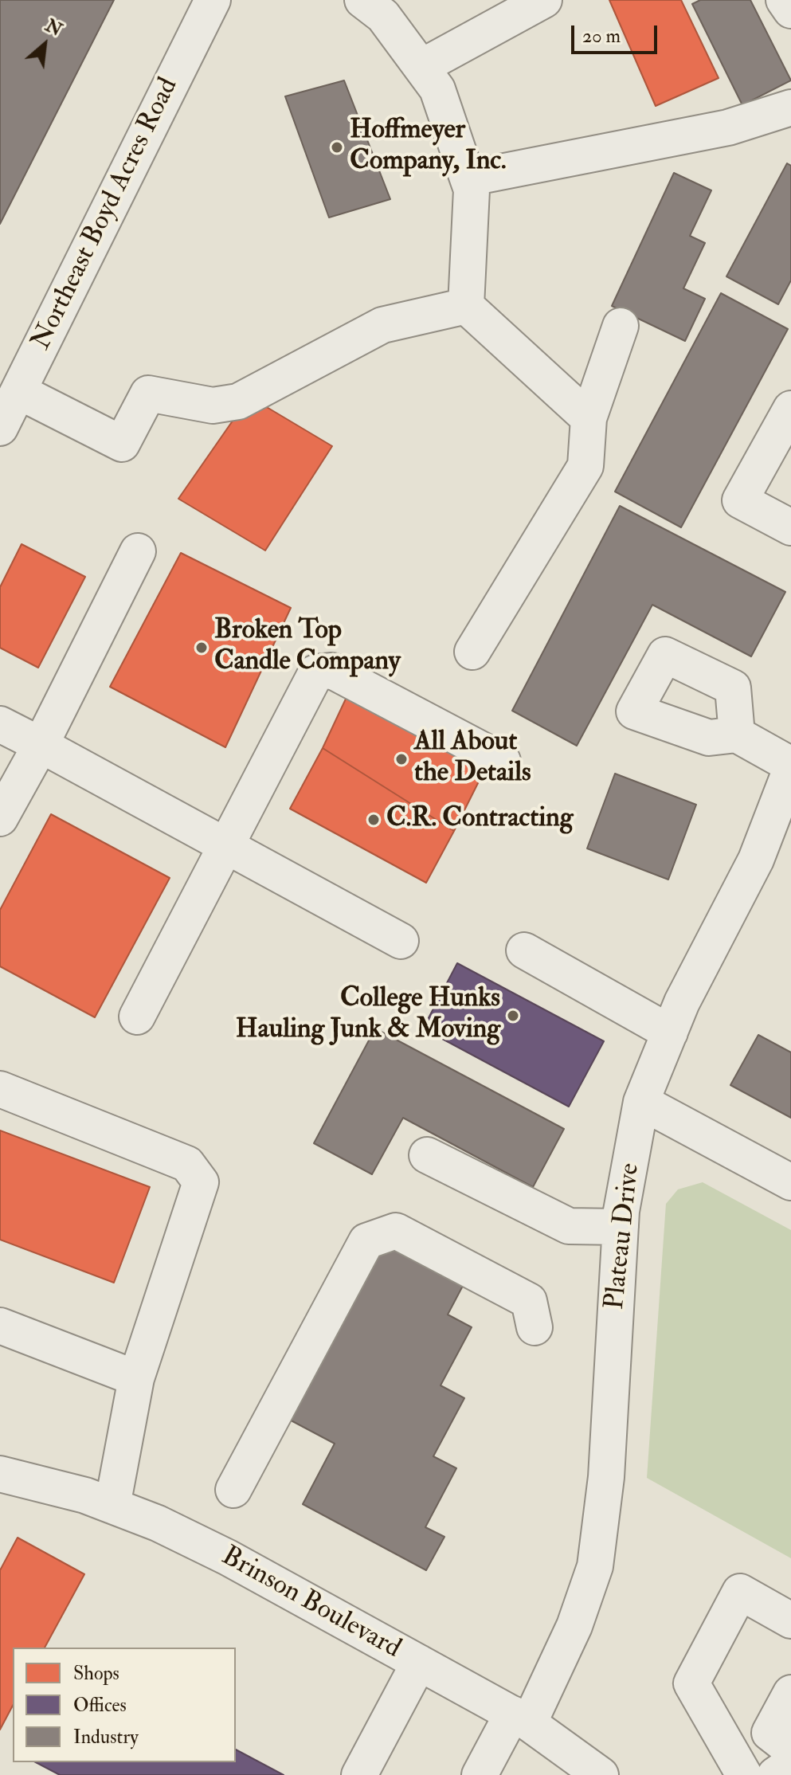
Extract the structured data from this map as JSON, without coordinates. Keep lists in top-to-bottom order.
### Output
{
  "streets": {
    "street": ["Northeast Boyd Acres Road", "Plateau Drive", "Brinson Boulevard"]
  },
  "crossings": [
    ["Plateau Drive", "Brinson Boulevard"]
  ],
  "places": [
    "Hoffmeyer Company, Inc.",
    "Broken Top Candle Company",
    "All About the Details",
    "C.R. Contracting",
    "College Hunks Hauling Junk & Moving"
  ],
  "legend": ["Shops", "Offices", "Industry"],
  "scale_bar": "20 m",
  "north": "top right"
}
